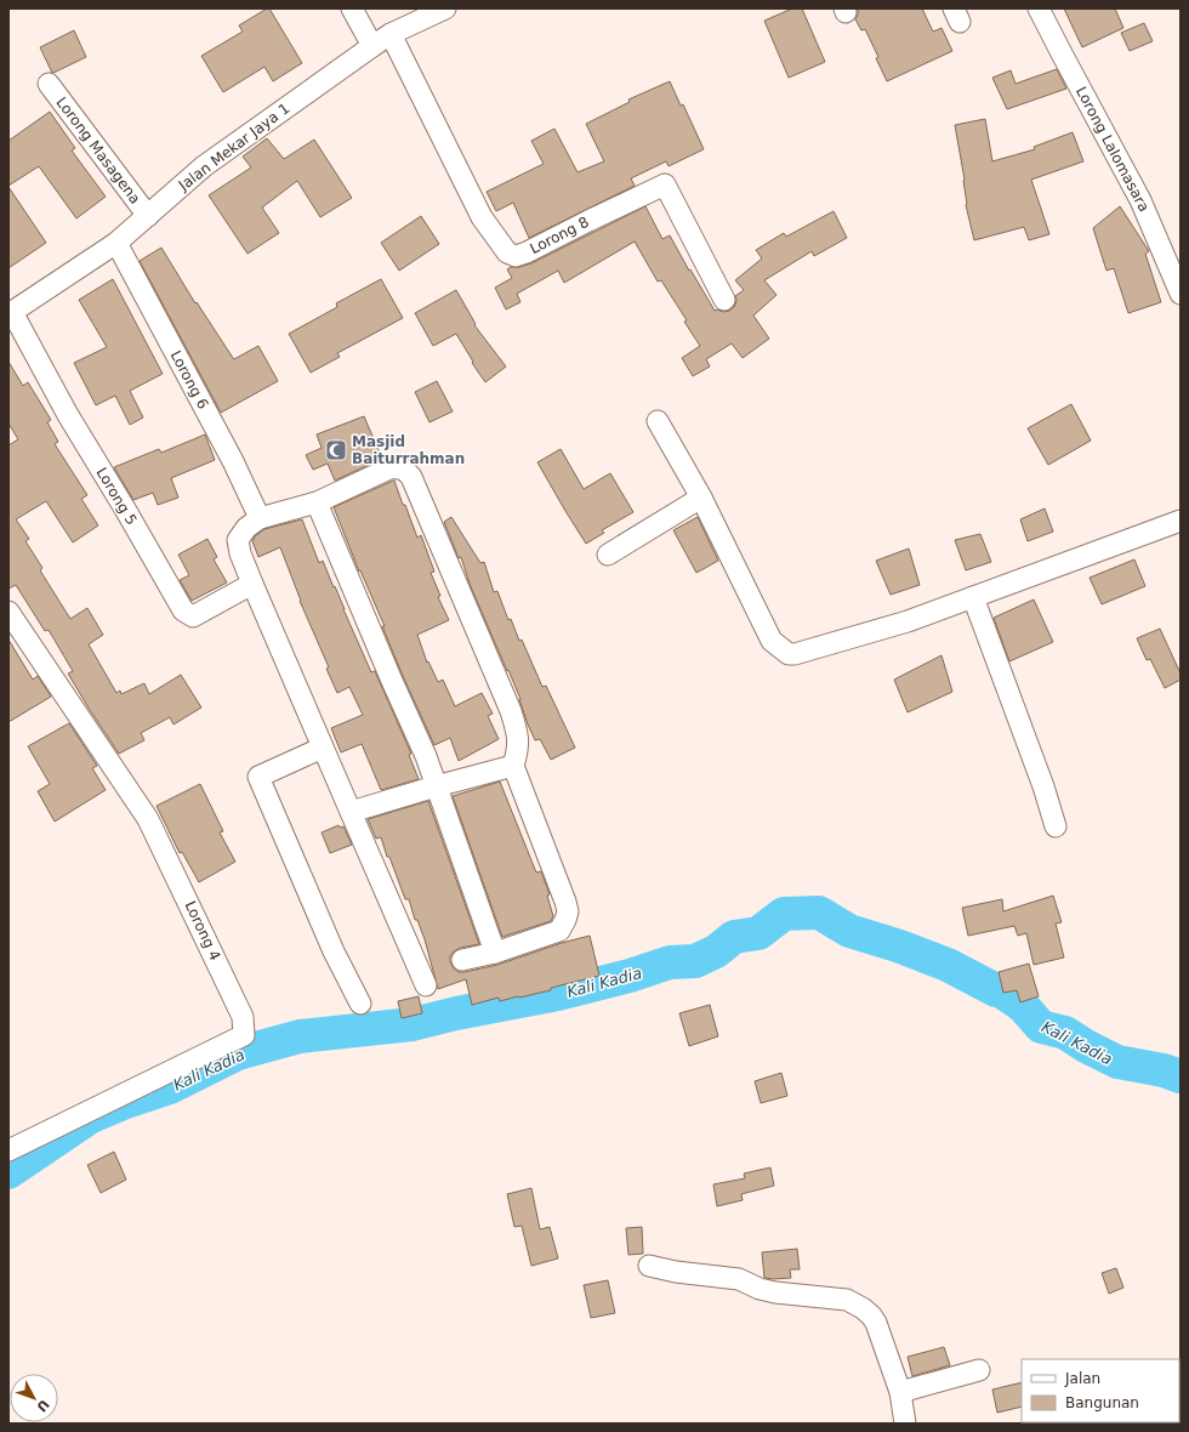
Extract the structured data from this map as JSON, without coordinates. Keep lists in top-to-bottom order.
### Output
{
  "streets": {
    "street": [
      "Jalan Mekar Jaya 1",
      "Lorong Lalomasara",
      "Lorong Masagena",
      "Lorong 8",
      "Lorong 6",
      "Lorong 5",
      "Lorong 4"
    ]
  },
  "crossings": [
    ["Jalan Mekar Jaya 1", "Lorong Masagena"],
    ["Jalan Mekar Jaya 1", "Lorong 8"],
    ["Jalan Mekar Jaya 1", "Lorong 6"],
    ["Jalan Mekar Jaya 1", "Lorong 5"]
  ],
  "water": ["Kali Kadia"],
  "places": {
    "mosque": ["Masjid Baiturrahman"]
  },
  "legend": ["Jalan", "Bangunan"],
  "north": "bottom right"
}
